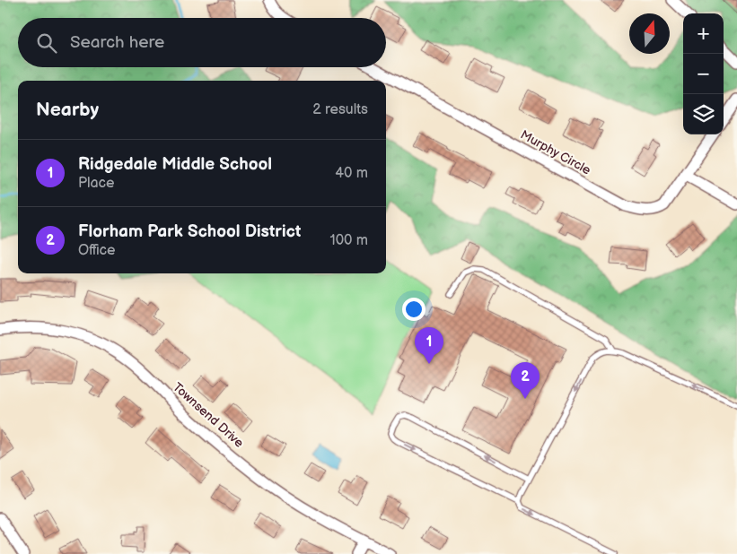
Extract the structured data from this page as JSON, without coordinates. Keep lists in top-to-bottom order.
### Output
{
  "streets": {
    "street": ["Murphy Circle", "Townsend Drive"]
  },
  "north": "top",
  "page": {
    "map_buttons": ["+", "−"],
    "search": "Search here",
    "heading": ["Nearby", "2 results"],
    "list": [
      {
        "mark": "1",
        "name": "Ridgedale Middle School",
        "note": "Place",
        "value": "40 m"
      },
      {
        "mark": "2",
        "name": "Florham Park School District",
        "note": "Office",
        "value": "100 m"
      }
    ],
    "pins": ["1", "2"]
  }
}
